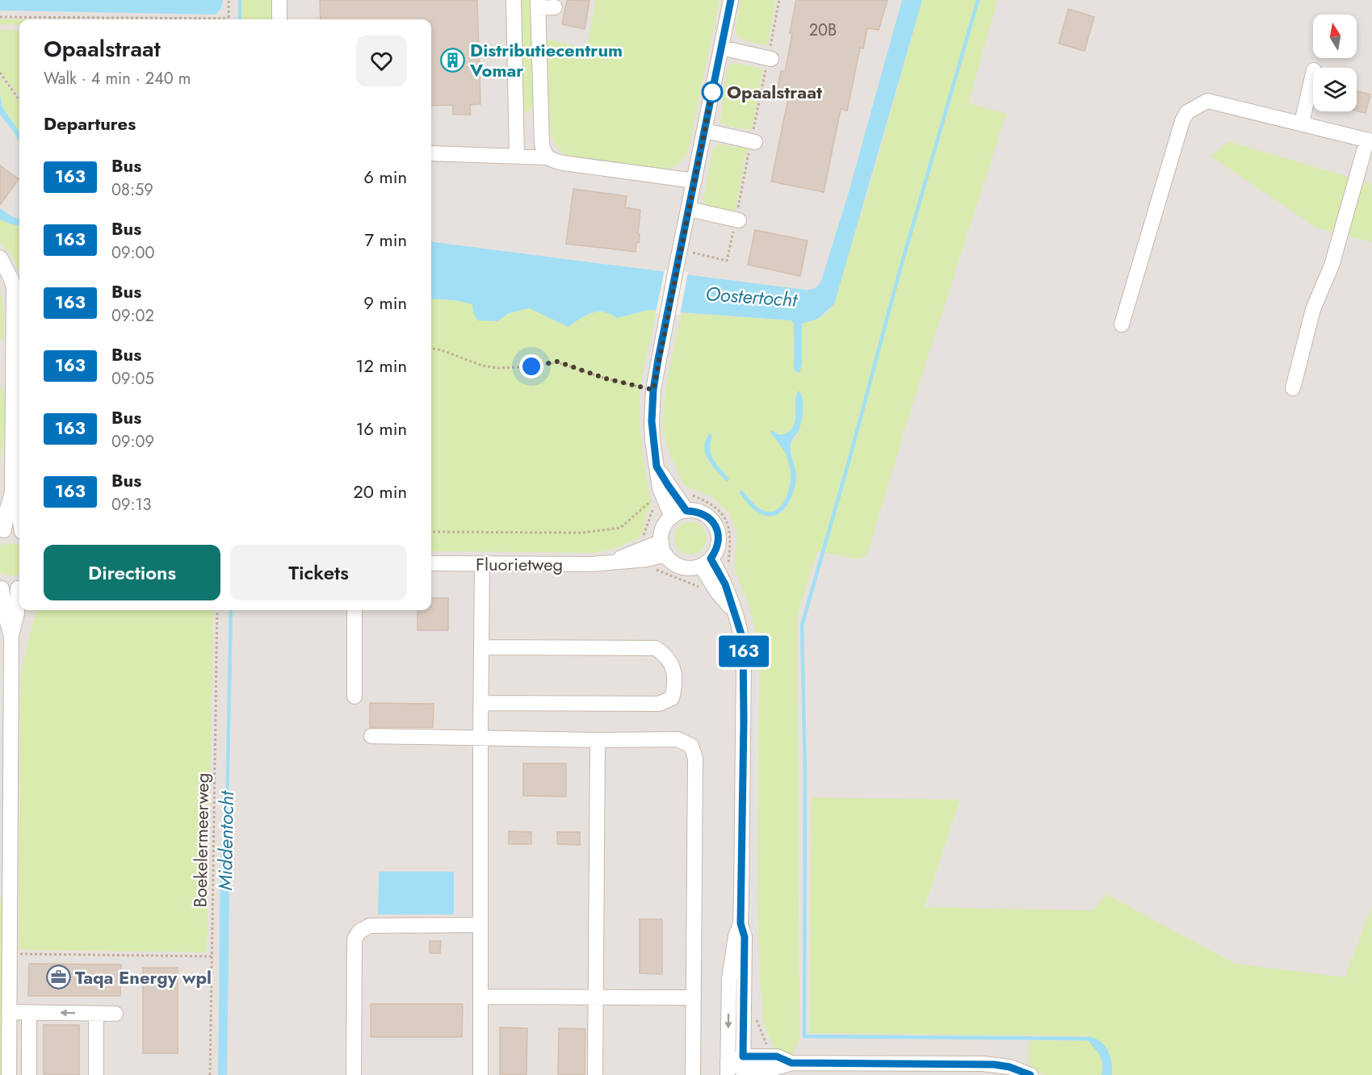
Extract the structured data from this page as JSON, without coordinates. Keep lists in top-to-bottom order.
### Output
{
  "streets": {
    "street": ["Fluorietweg"],
    "path": ["Boekelermeerweg"]
  },
  "water": ["Oostertocht", "Middentocht"],
  "places": {
    "building": ["Distributiecentrum Vomar"],
    "other": ["Opaalstraat"],
    "office": ["Taqa Energy wpl"]
  },
  "lines": ["bus line 163"],
  "house_numbers": ["20B"],
  "north": "top",
  "page": {
    "on_map": "163",
    "heading": [
      ["Opaalstraat", "Walk · 4 min · 240 m"],
      "Departures"
    ],
    "list": [
      {
        "mark": "163",
        "name": "Bus",
        "note": "08:59",
        "value": "6 min"
      },
      {
        "mark": "163",
        "name": "Bus",
        "note": "09:00",
        "value": "7 min"
      },
      {
        "mark": "163",
        "name": "Bus",
        "note": "09:02",
        "value": "9 min"
      },
      {
        "mark": "163",
        "name": "Bus",
        "note": "09:05",
        "value": "12 min"
      },
      {
        "mark": "163",
        "name": "Bus",
        "note": "09:09",
        "value": "16 min"
      },
      {
        "mark": "163",
        "name": "Bus",
        "note": "09:13",
        "value": "20 min"
      }
    ],
    "buttons": ["Directions", "Tickets"]
  }
}
